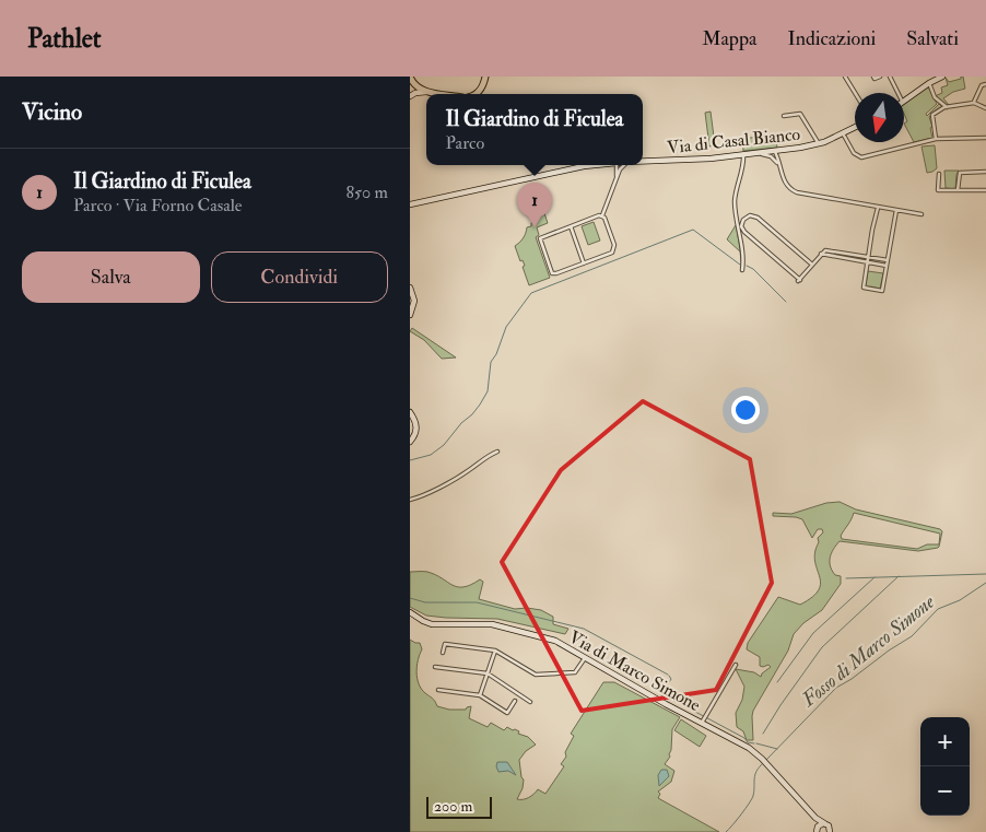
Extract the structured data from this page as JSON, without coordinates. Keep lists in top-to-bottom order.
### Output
{
  "streets": {
    "street": ["Via di Casal Bianco", "Via di Marco Simone"]
  },
  "water": ["Fosso di Marco Simone"],
  "scale_bar": "200 m",
  "north": "bottom",
  "page": {
    "header": "Pathlet",
    "nav": ["Mappa", "Indicazioni", "Salvati"],
    "heading": "Vicino",
    "popup": ["Il Giardino di Ficulea", "Parco"],
    "list": [
      {
        "mark": "1",
        "name": "Il Giardino di Ficulea",
        "note": "Parco · Via Forno Casale",
        "value": "850 m"
      }
    ],
    "pins": "1",
    "buttons": ["Salva", "Condividi"],
    "map_buttons": ["+", "−"],
    "scale": "200 m"
  }
}
